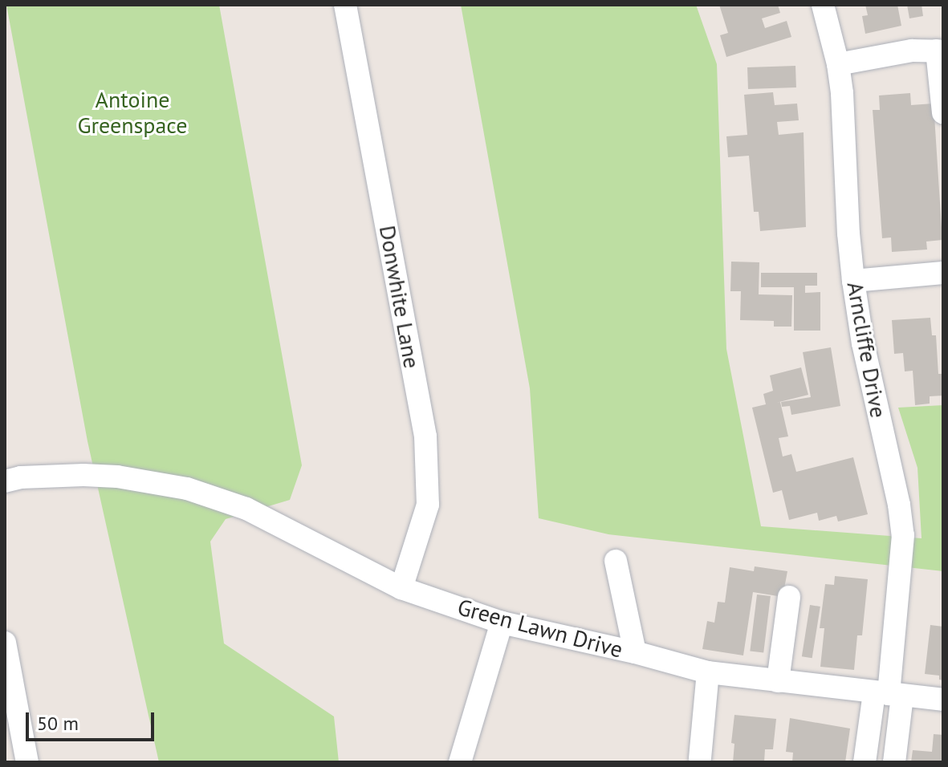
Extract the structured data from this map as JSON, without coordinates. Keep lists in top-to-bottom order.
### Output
{
  "streets": {
    "street": ["Donwhite Lane", "Arncliffe Drive", "Green Lawn Drive"]
  },
  "crossings": [
    ["Donwhite Lane", "Green Lawn Drive"],
    ["Arncliffe Drive", "Green Lawn Drive"]
  ],
  "parks": ["Antoine Greenspace"],
  "scale_bar": "50 m"
}
